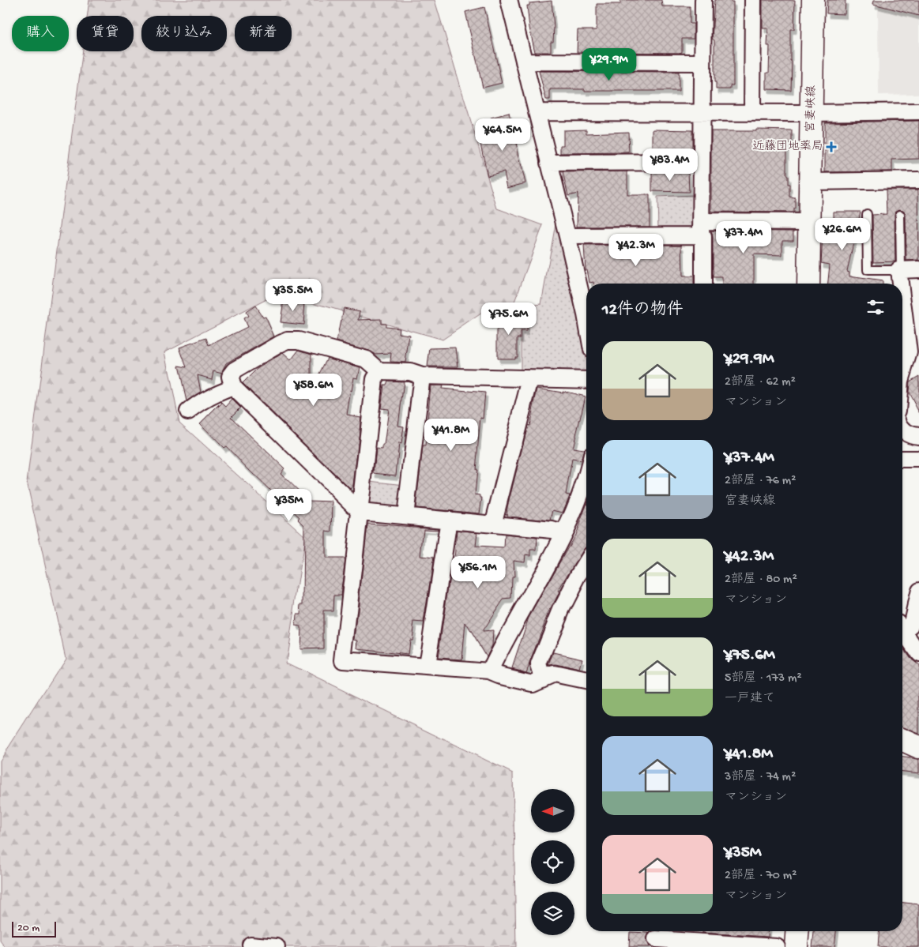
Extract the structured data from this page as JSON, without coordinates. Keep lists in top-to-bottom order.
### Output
{
  "streets": {
    "main road": ["宮妻峡線"]
  },
  "places": {
    "health": ["近藤団地薬局"]
  },
  "scale_bar": "20 m",
  "north": "left",
  "page": {
    "chip": [
      "購入",
      "賃貸",
      "絞り込み",
      "新着"
    ],
    "price": [
      "¥29.9M",
      "¥64.5M",
      "¥83.4M",
      "¥26.6M",
      "¥37.4M",
      "¥42.3M",
      "¥35.5M",
      "¥75.6M",
      "¥58.6M",
      "¥41.8M",
      "¥35M",
      "¥56.1M"
    ],
    "heading": "12件の物件",
    "list": [
      {
        "name": "¥29.9M",
        "note": "2部屋 · 62 m² · マンション"
      },
      {
        "name": "¥37.4M",
        "note": "2部屋 · 76 m² · 宮妻峡線"
      },
      {
        "name": "¥42.3M",
        "note": "2部屋 · 80 m² · マンション"
      },
      {
        "name": "¥75.6M",
        "note": "5部屋 · 173 m² · 一戸建て"
      },
      {
        "name": "¥41.8M",
        "note": "3部屋 · 74 m² · マンション"
      },
      {
        "name": "¥35M",
        "note": "2部屋 · 70 m² · マンション"
      }
    ],
    "scale": "20 m"
  }
}
